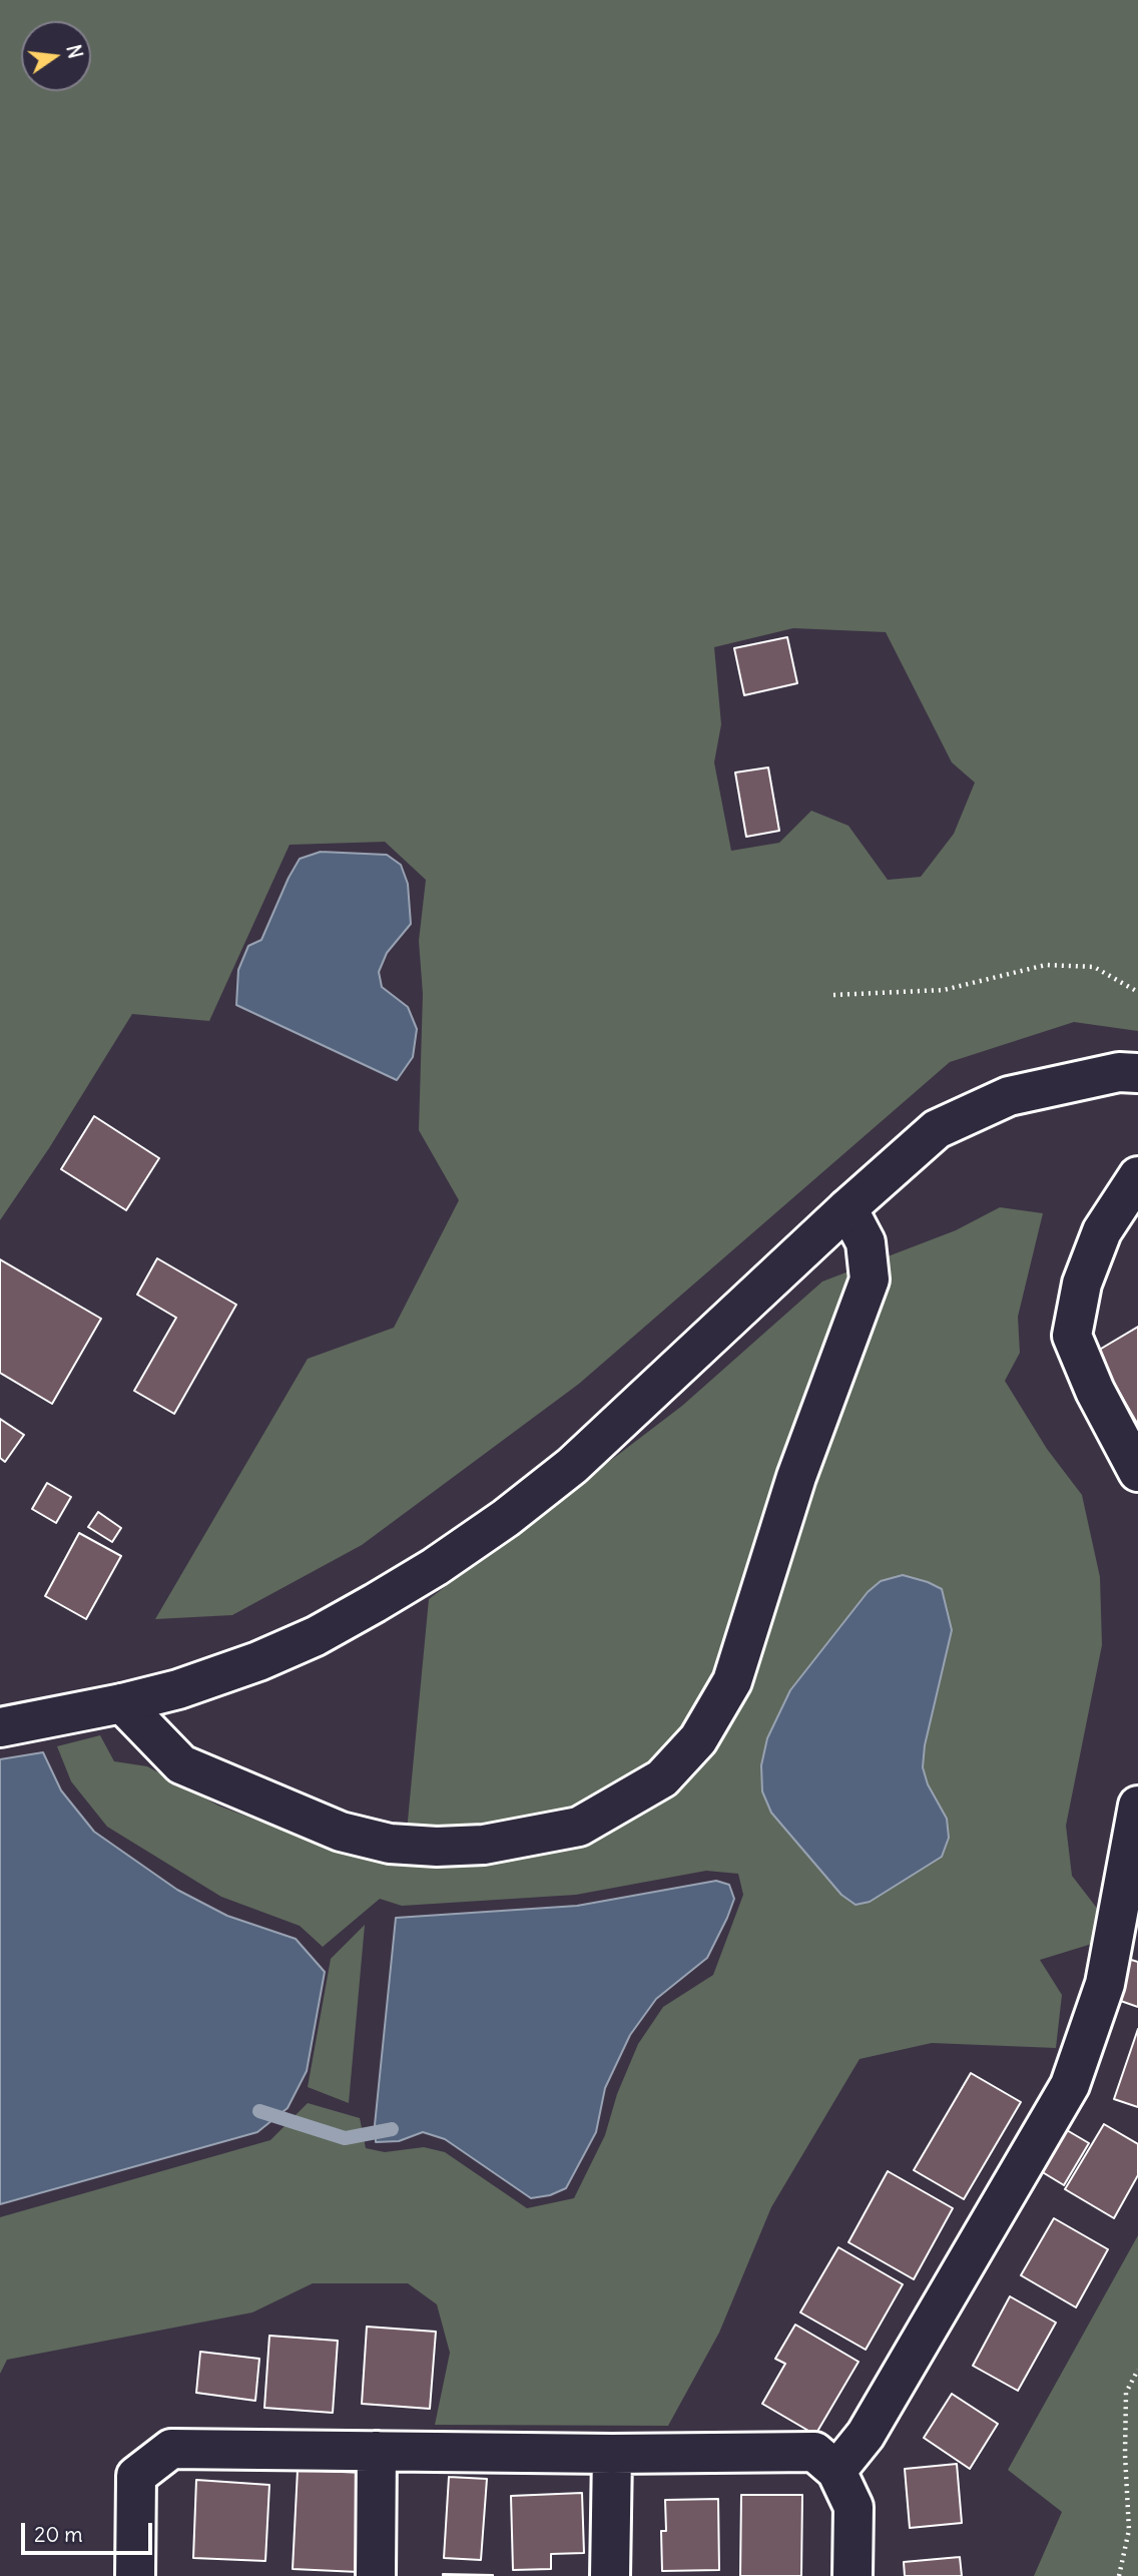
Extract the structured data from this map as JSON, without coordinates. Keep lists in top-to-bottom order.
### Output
{
  "scale_bar": "20 m",
  "north": "right"
}
